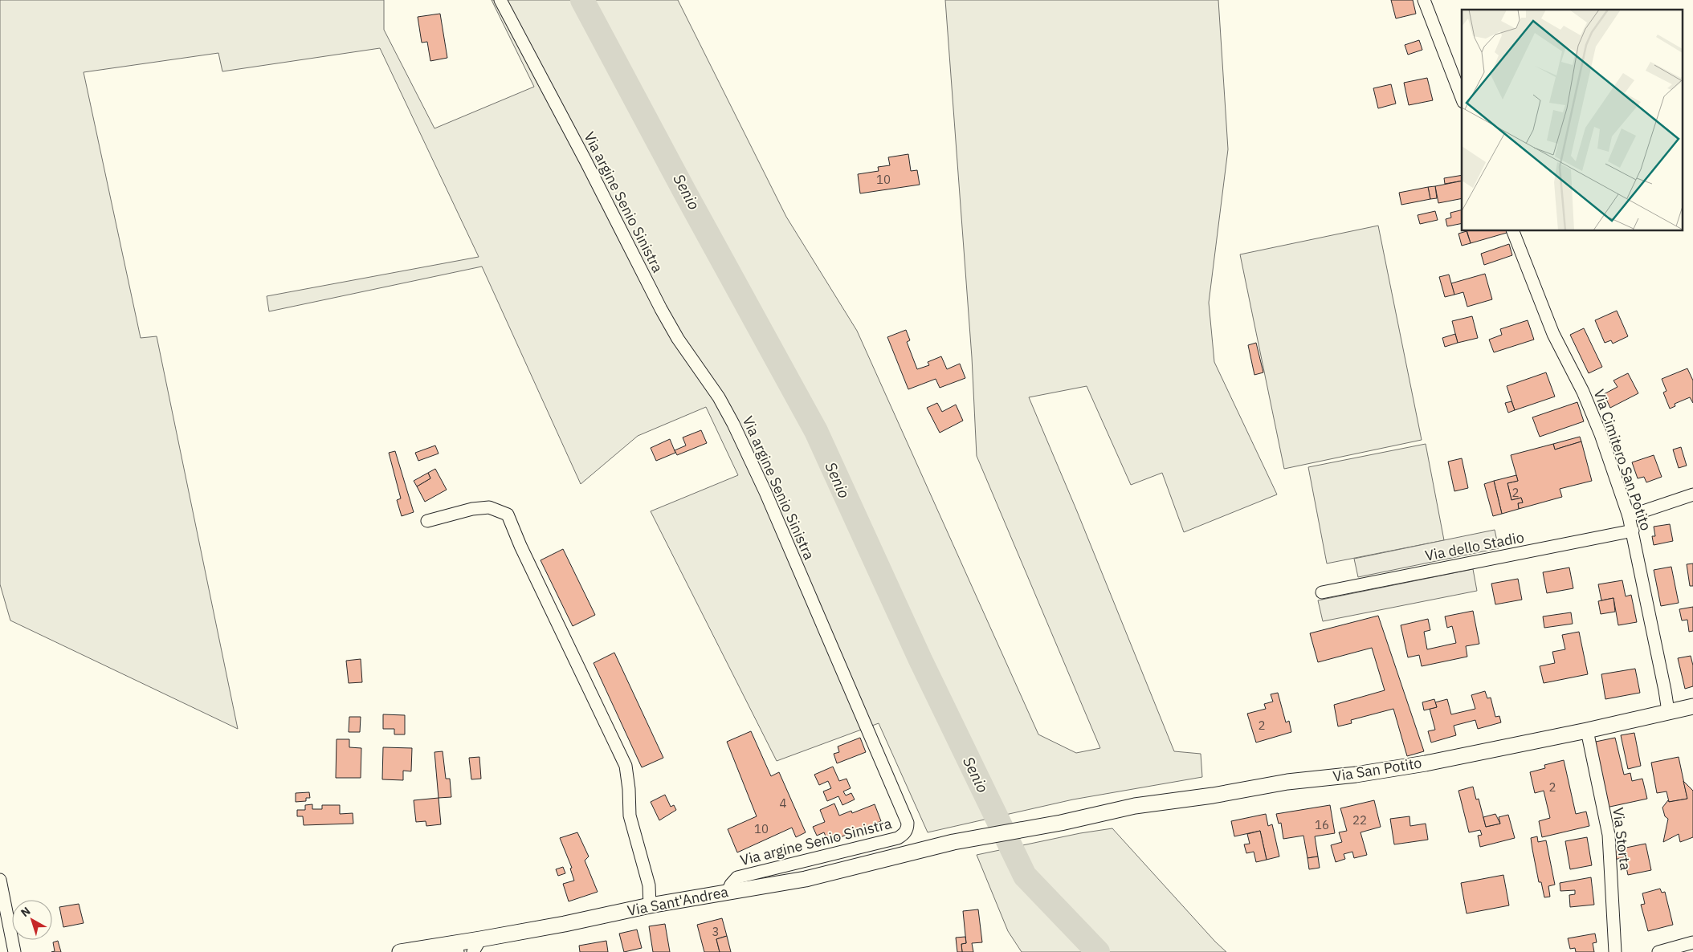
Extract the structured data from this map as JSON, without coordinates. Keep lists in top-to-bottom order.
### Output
{
  "streets": {
    "street": [
      "Via argine Senio Sinistra",
      "Via Cimitero San Potito",
      "Via dello Stadio",
      "Via San Potito",
      "Via Storta",
      "Via Sant'Andrea"
    ]
  },
  "crossings": [
    ["Via argine Senio Sinistra", "Via Sant'Andrea"],
    ["Via Cimitero San Potito", "Via dello Stadio"],
    ["Via Cimitero San Potito", "Via San Potito"],
    ["Via San Potito", "Via Storta"],
    ["Via San Potito", "Via Sant'Andrea"]
  ],
  "water": ["Senio"],
  "house_numbers": [
    "10",
    "2",
    "2",
    "2",
    "4",
    "22",
    "16",
    "10",
    "3"
  ],
  "north": "top left"
}
